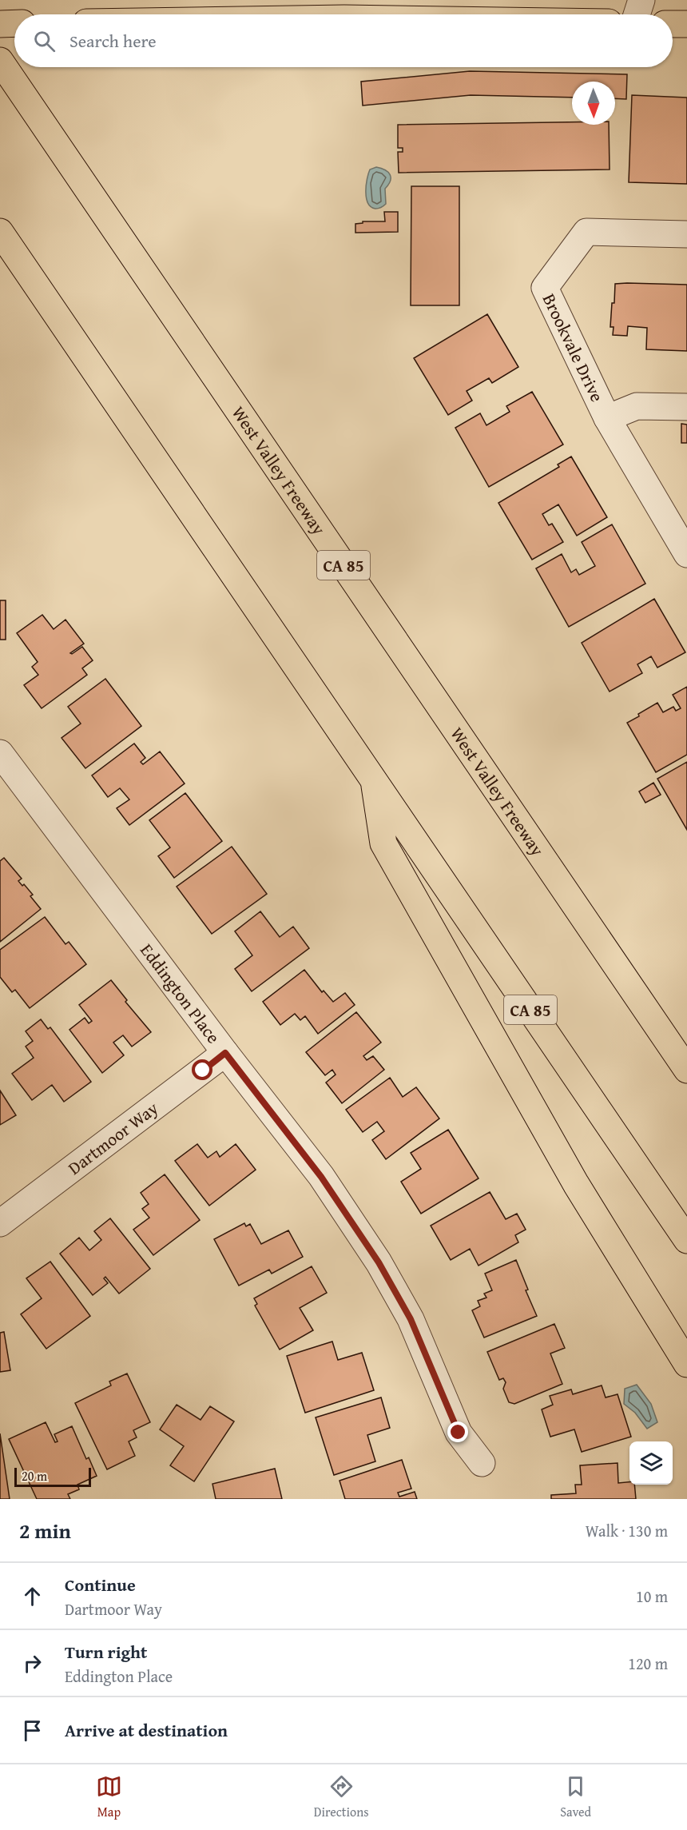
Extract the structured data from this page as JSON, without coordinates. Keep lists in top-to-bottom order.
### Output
{
  "streets": {
    "main road": ["West Valley Freeway", "CA 85"],
    "street": ["Brookvale Drive", "Eddington Place", "Dartmoor Way"]
  },
  "crossings": [
    ["Eddington Place", "Dartmoor Way"]
  ],
  "scale_bar": "20 m",
  "north": "bottom",
  "page": {
    "search": "Search here",
    "scale": "20 m",
    "heading": ["2 min", "Walk · 130 m"],
    "list": [
      ["Continue", "Dartmoor Way", "10 m"],
      ["Turn right", "Eddington Place", "120 m"],
      "Arrive at destination"
    ],
    "nav": ["Map", "Directions", "Saved"]
  }
}
